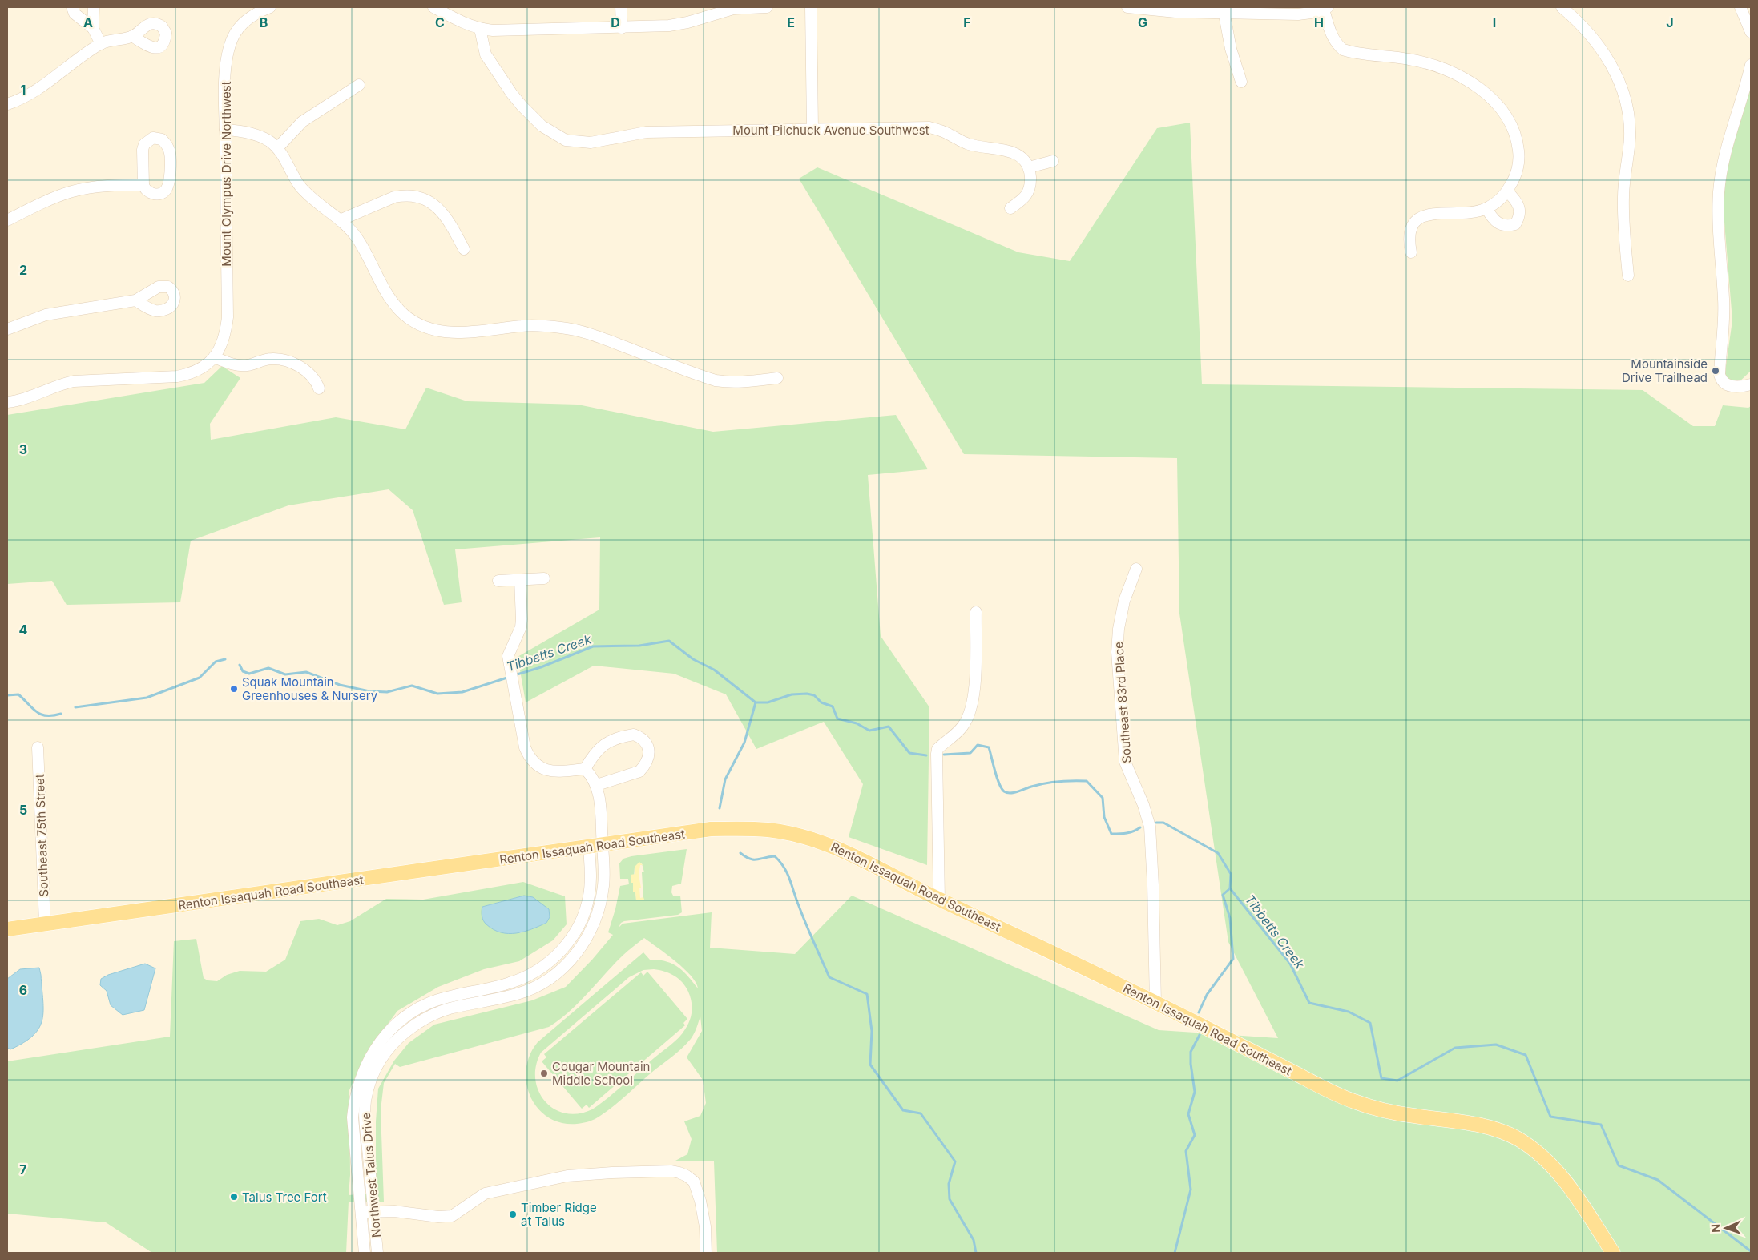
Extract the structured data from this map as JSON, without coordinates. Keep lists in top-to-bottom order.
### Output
{
  "streets": {
    "main road": ["Renton Issaquah Road Southeast"],
    "street": [
      "Mount Pilchuck Avenue Southwest",
      "Mount Olympus Drive Northwest",
      "Southeast 83rd Place",
      "Southeast 75th Street",
      "Northwest Talus Drive"
    ]
  },
  "crossings": [
    ["Southeast 83rd Place", "Renton Issaquah Road Southeast"],
    ["Southeast 75th Street", "Renton Issaquah Road Southeast"],
    ["Renton Issaquah Road Southeast", "Northwest Talus Drive"]
  ],
  "water": ["Tibbetts Creek"],
  "places": [
    "Mountainside Drive Trailhead",
    "Squak Mountain Greenhouses & Nursery",
    "Cougar Mountain Middle School",
    "Talus Tree Fort",
    "Timber Ridge at Talus"
  ],
  "north": "left",
  "grid": {
    "columns": [
      "A",
      "B",
      "C",
      "D",
      "E",
      "F",
      "G",
      "H",
      "I",
      "J"
    ],
    "rows": [
      "1",
      "2",
      "3",
      "4",
      "5",
      "6",
      "7"
    ]
  }
}
